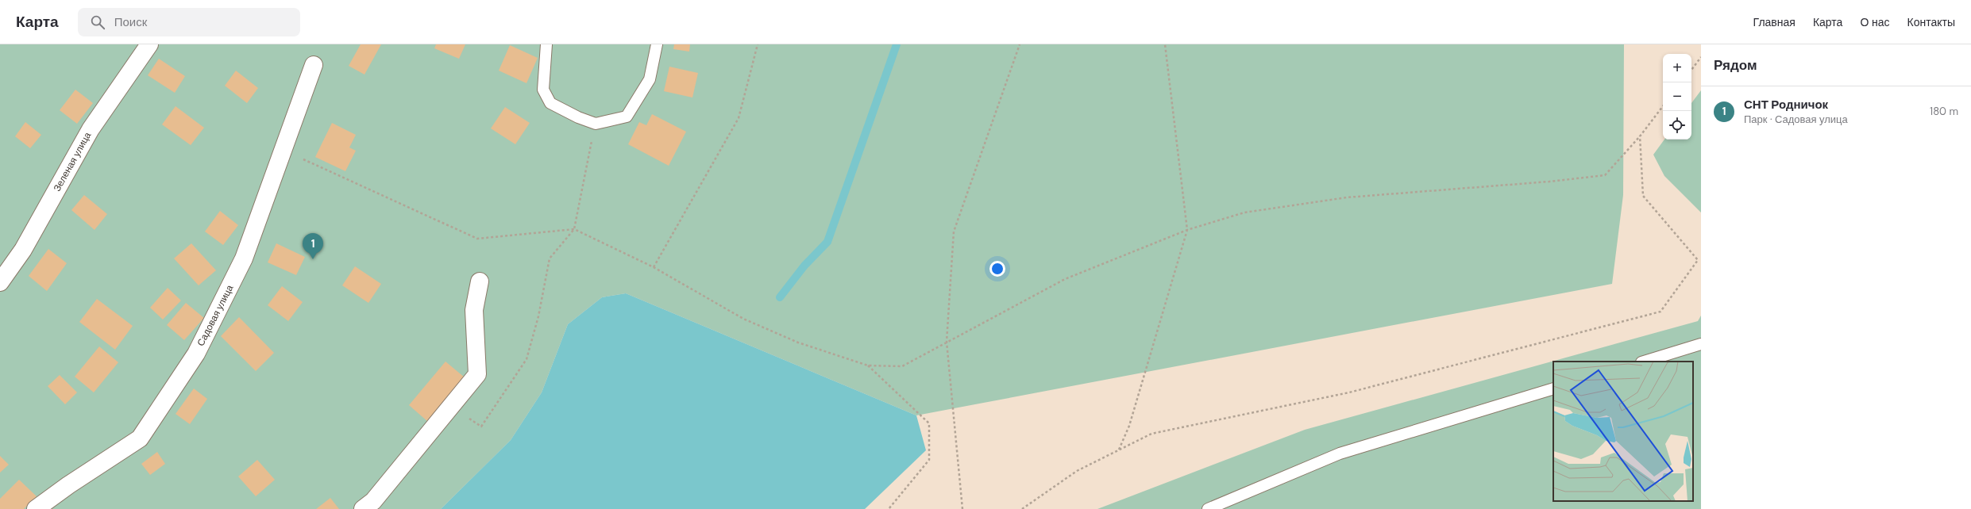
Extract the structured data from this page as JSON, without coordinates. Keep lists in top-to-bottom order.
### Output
{
  "streets": {
    "street": ["Зеленая улица", "Садовая улица"]
  },
  "page": {
    "header": "Карта",
    "search": "Поиск",
    "nav": [
      "Главная",
      "Карта",
      "О нас",
      "Контакты"
    ],
    "heading": "Рядом",
    "map_buttons": ["+", "−"],
    "list": [
      {
        "mark": "1",
        "name": "СНТ Родничок",
        "note": "Парк · Садовая улица",
        "value": "180 m"
      }
    ],
    "pins": "1"
  }
}
